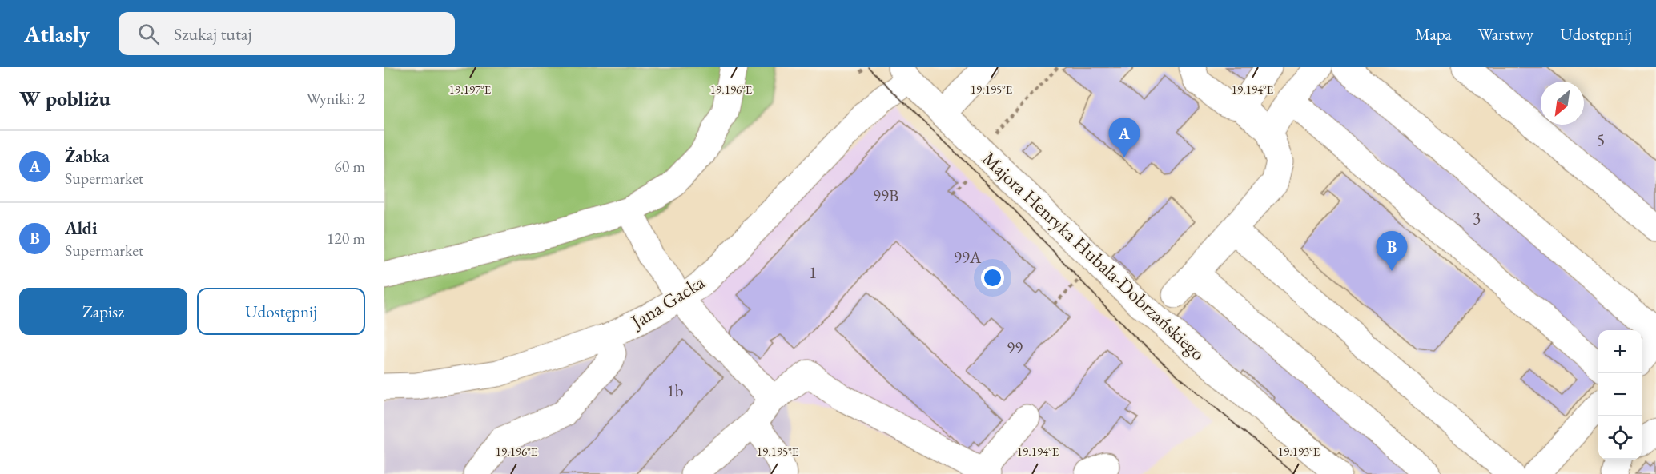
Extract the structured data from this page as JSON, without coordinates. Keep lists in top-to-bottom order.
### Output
{
  "streets": {
    "street": ["Majora Henryka Hubala-Dobrzańskiego", "Jana Gacka"]
  },
  "crossings": [
    ["Majora Henryka Hubala-Dobrzańskiego", "Jana Gacka"]
  ],
  "house_numbers": [
    "5",
    "99B",
    "3",
    "99A",
    "1",
    "99",
    "1b"
  ],
  "north": "bottom left",
  "page": {
    "header": "Atlasly",
    "search": "Szukaj tutaj",
    "nav": ["Mapa", "Warstwy", "Udostępnij"],
    "heading": ["W pobliżu", "Wyniki: 2"],
    "pins": ["A", "B"],
    "list": [
      {
        "mark": "A",
        "name": "Żabka",
        "note": "Supermarket",
        "value": "60 m"
      },
      {
        "mark": "B",
        "name": "Aldi",
        "note": "Supermarket",
        "value": "120 m"
      }
    ],
    "buttons": ["Zapisz", "Udostępnij"],
    "map_buttons": ["+", "−"]
  },
  "coordinates": [
    "19.197°E",
    "19.196°E",
    "19.195°E",
    "19.194°E",
    "19.193°E"
  ]
}
